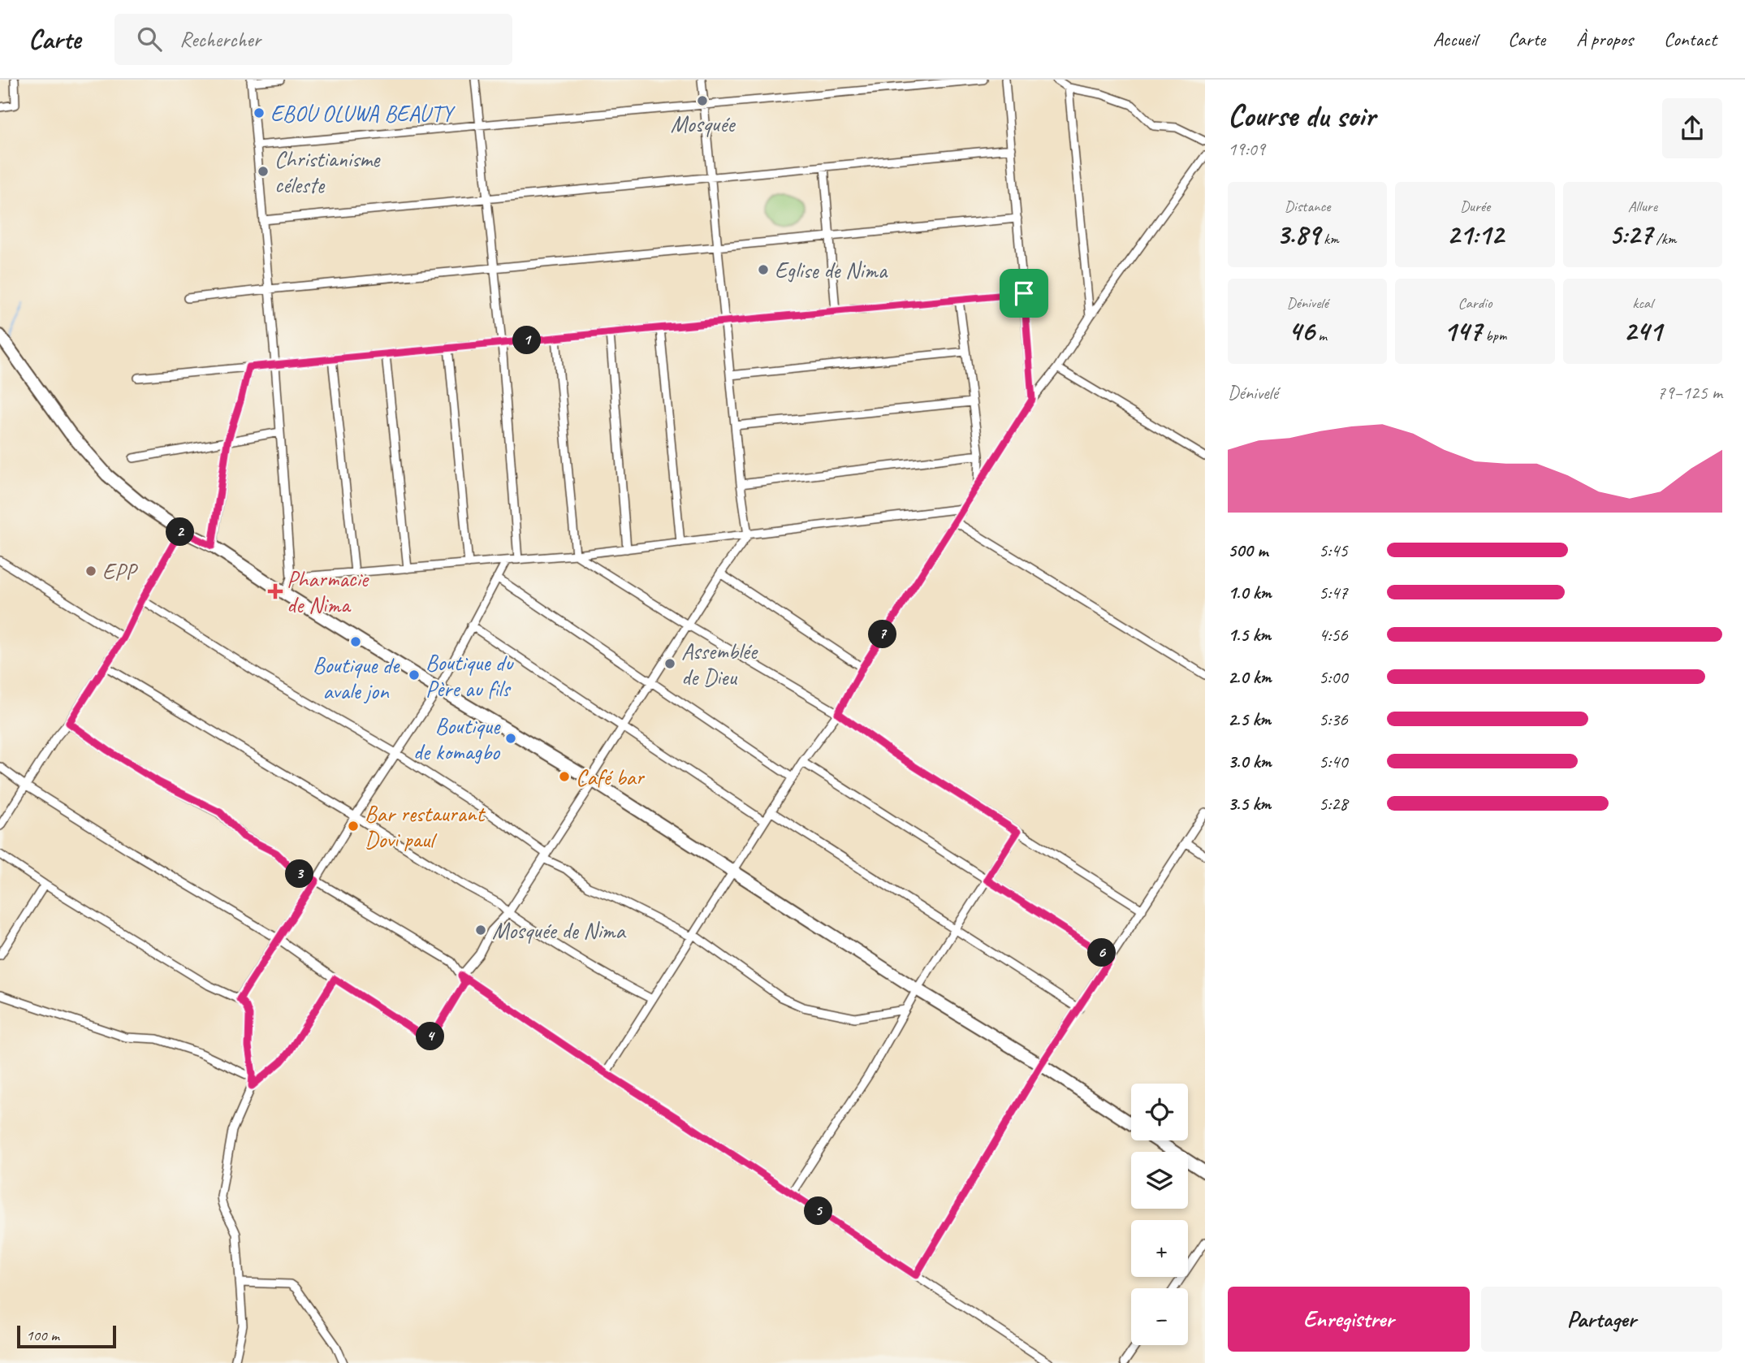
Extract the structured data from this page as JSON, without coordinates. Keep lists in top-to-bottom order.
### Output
{
  "places": {
    "other": [
      "Mosquée",
      "EBOU OLUWA BEAUTY",
      "Christianisme céleste",
      "Eglise de Nima",
      "EPP",
      "Boutique de avale jon",
      "Assemblée de Dieu",
      "Boutique du Père au fils",
      "Boutique de komagbo",
      "Café bar",
      "Bar restaurant Dovi paul",
      "Mosquée de Nima"
    ],
    "health": ["Pharmacie de Nima"]
  },
  "scale_bar": "100 m",
  "page": {
    "header": "Carte",
    "search": "Rechercher",
    "nav": [
      "Accueil",
      "Carte",
      "À propos",
      "Contact"
    ],
    "heading": ["Course du soir", "19:09"],
    "stats": [
      ["Distance", "3.89 km"],
      ["Durée", "21:12"],
      ["Allure", "5:27 /km"],
      ["Dénivelé", "46 m"],
      ["Cardio", "147 bpm"],
      ["kcal", "241"]
    ],
    "pins": [
      "1",
      "2",
      "7",
      "3",
      "6",
      "4",
      "5"
    ],
    "chart": ["Dénivelé", "79–125 m"],
    "list": [
      {
        "name": "500 m",
        "note": "5:45"
      },
      {
        "name": "1.0 km",
        "note": "5:47"
      },
      {
        "name": "1.5 km",
        "note": "4:56"
      },
      {
        "name": "2.0 km",
        "note": "5:00"
      },
      {
        "name": "2.5 km",
        "note": "5:36"
      },
      {
        "name": "3.0 km",
        "note": "5:40"
      },
      {
        "name": "3.5 km",
        "note": "5:28"
      }
    ],
    "map_buttons": ["+", "−"],
    "buttons": ["Enregistrer", "Partager"],
    "scale": "100 m"
  }
}
